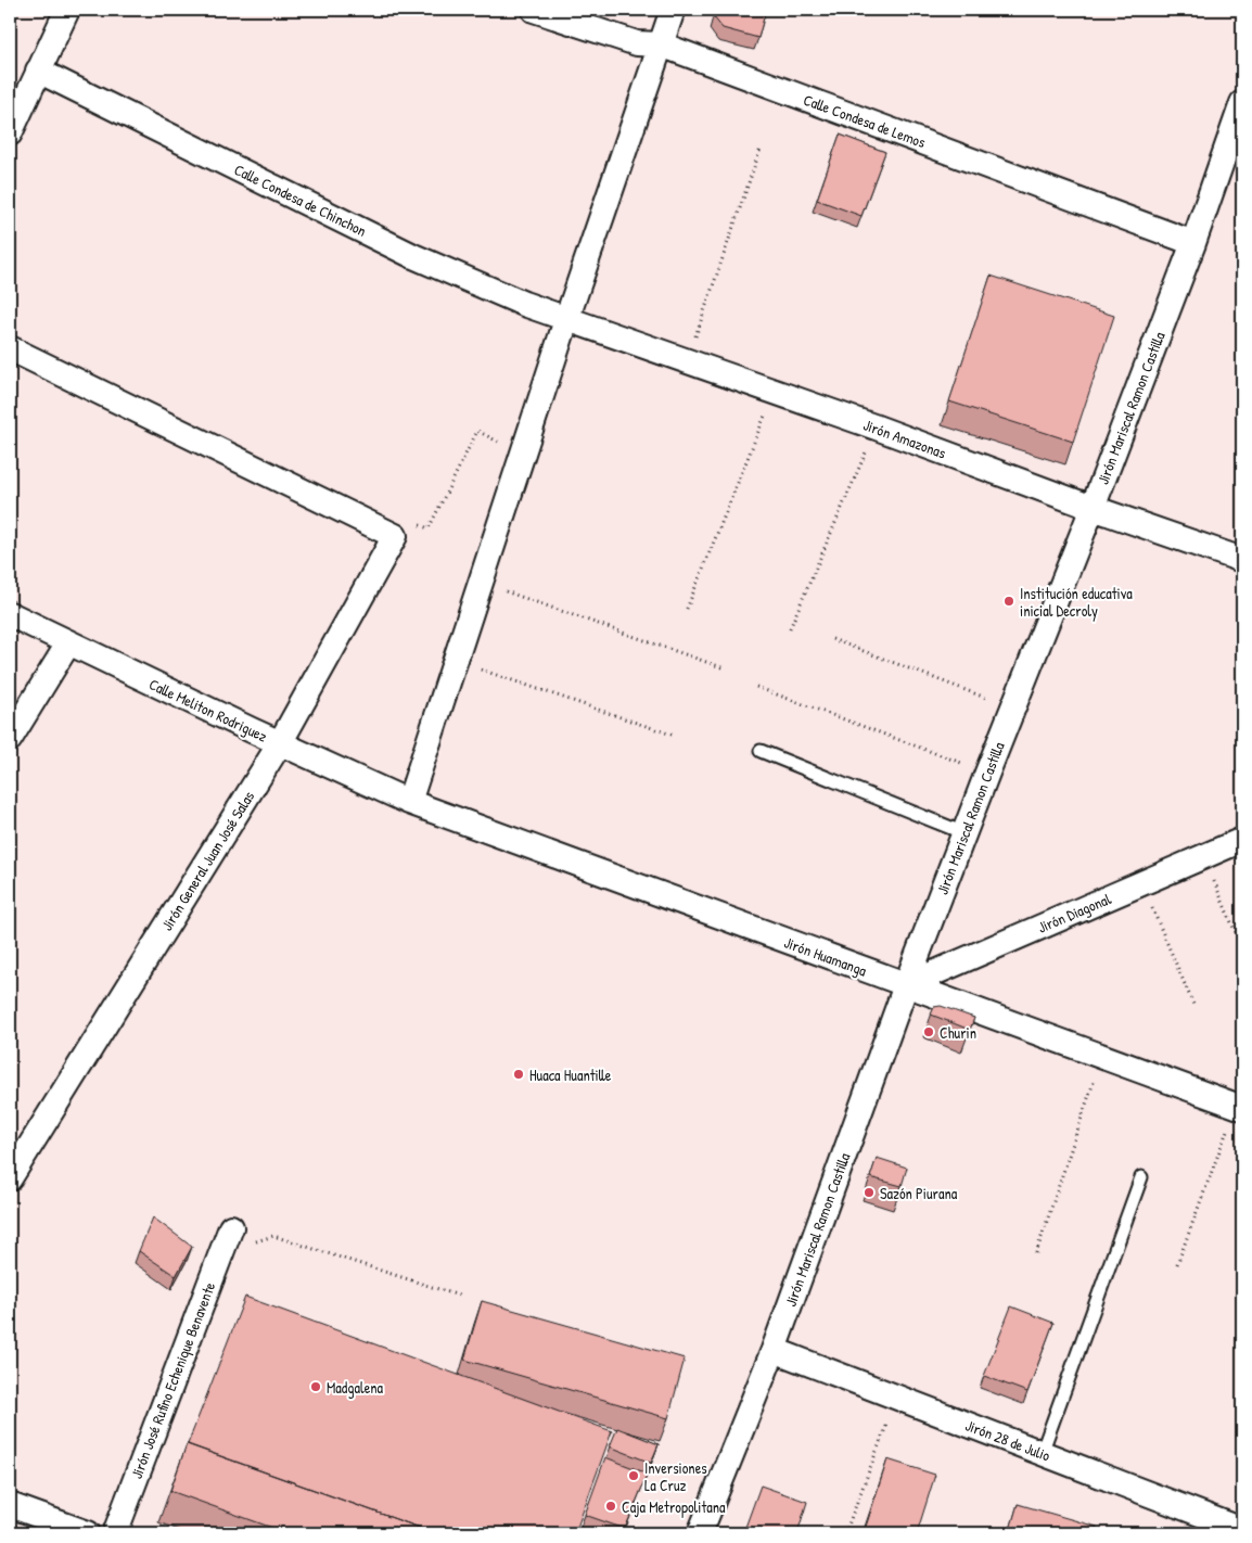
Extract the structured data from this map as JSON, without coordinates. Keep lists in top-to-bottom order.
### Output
{
  "streets": {
    "street": [
      "Calle Condesa de Lemos",
      "Calle Condesa de Chinchon",
      "Jirón Mariscal Ramon Castilla",
      "Jirón Amazonas",
      "Calle Meliton Rodriguez",
      "Jirón General Juan José Salas",
      "Jirón Diagonal",
      "Jirón Huamanga",
      "Jirón José Rufino Echenique Benavente",
      "Jirón 28 de Julio"
    ]
  },
  "crossings": [
    ["Calle Condesa de Lemos", "Jirón Mariscal Ramon Castilla"],
    ["Calle Condesa de Chinchon", "Jirón Amazonas"],
    ["Jirón Mariscal Ramon Castilla", "Jirón Amazonas"],
    ["Jirón Mariscal Ramon Castilla", "Jirón Diagonal"],
    ["Jirón Mariscal Ramon Castilla", "Jirón Huamanga"],
    ["Jirón Mariscal Ramon Castilla", "Jirón 28 de Julio"],
    ["Calle Meliton Rodriguez", "Jirón General Juan José Salas"],
    ["Calle Meliton Rodriguez", "Jirón Huamanga"],
    ["Jirón Diagonal", "Jirón Huamanga"]
  ],
  "places": [
    "Institución educativa inicial Decroly",
    "Churin",
    "Huaca Huantille",
    "Sazón Piurana",
    "Madgalena",
    "Inversiones La Cruz",
    "Caja Metropolitana"
  ]
}
